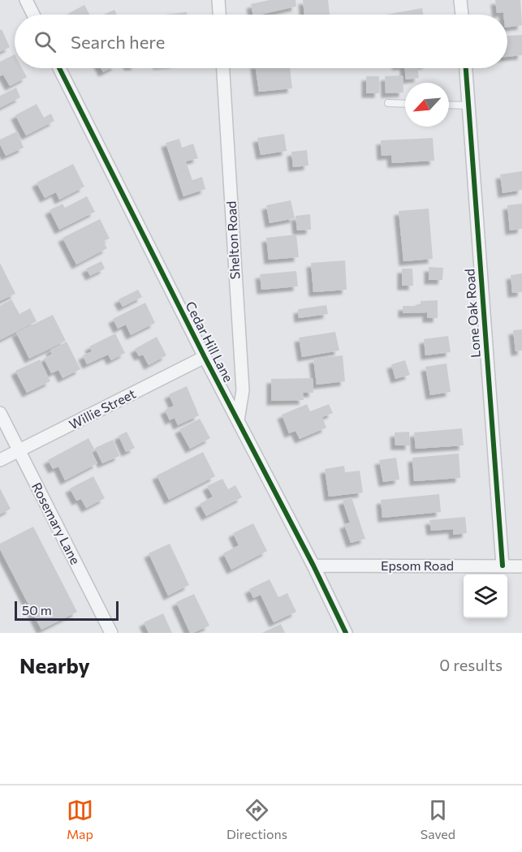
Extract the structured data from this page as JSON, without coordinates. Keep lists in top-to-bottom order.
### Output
{
  "streets": {
    "street": [
      "Shelton Road",
      "Lone Oak Road",
      "Cedar Hill Lane",
      "Willie Street",
      "Rosemary Lane",
      "Epsom Road"
    ]
  },
  "crossings": [
    ["Shelton Road", "Cedar Hill Lane"],
    ["Lone Oak Road", "Epsom Road"],
    ["Cedar Hill Lane", "Willie Street"],
    ["Cedar Hill Lane", "Epsom Road"],
    ["Willie Street", "Rosemary Lane"]
  ],
  "scale_bar": "50 m",
  "north": "bottom left",
  "page": {
    "search": "Search here",
    "scale": "50 m",
    "heading": ["Nearby", "0 results"],
    "nav": ["Map", "Directions", "Saved"]
  }
}
